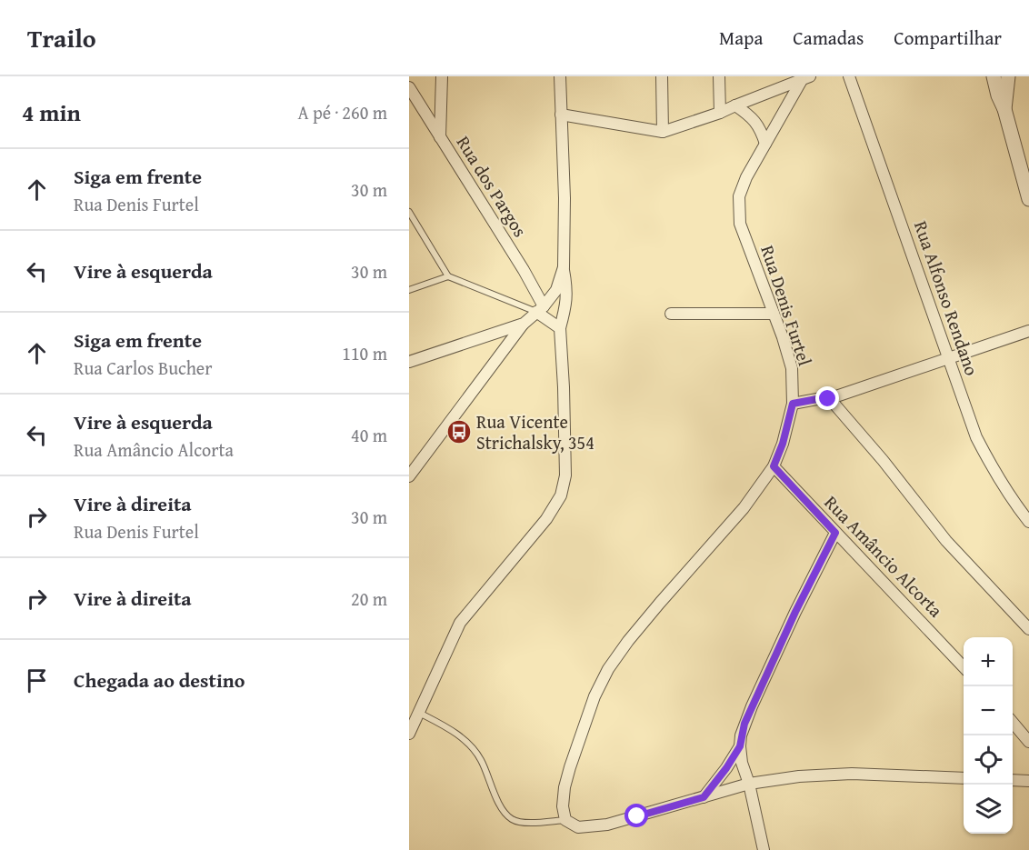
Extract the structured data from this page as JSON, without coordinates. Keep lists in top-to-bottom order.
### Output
{
  "streets": {
    "street": [
      "Rua dos Pargos",
      "Rua Alfonso Rendano",
      "Rua Denis Furtel",
      "Rua Amâncio Alcorta"
    ]
  },
  "crossings": [
    ["Rua Denis Furtel", "Rua Amâncio Alcorta"]
  ],
  "places": {
    "bus stop": ["Rua Vicente Strichalsky, 354"]
  },
  "page": {
    "header": "Trailo",
    "nav": ["Mapa", "Camadas", "Compartilhar"],
    "heading": ["4 min", "A pé · 260 m"],
    "list": [
      ["Siga em frente", "Rua Denis Furtel", "30 m"],
      ["Vire à esquerda", "30 m"],
      ["Siga em frente", "Rua Carlos Bucher", "110 m"],
      ["Vire à esquerda", "Rua Amâncio Alcorta", "40 m"],
      ["Vire à direita", "Rua Denis Furtel", "30 m"],
      ["Vire à direita", "20 m"],
      "Chegada ao destino"
    ],
    "map_buttons": ["+", "−"]
  }
}
